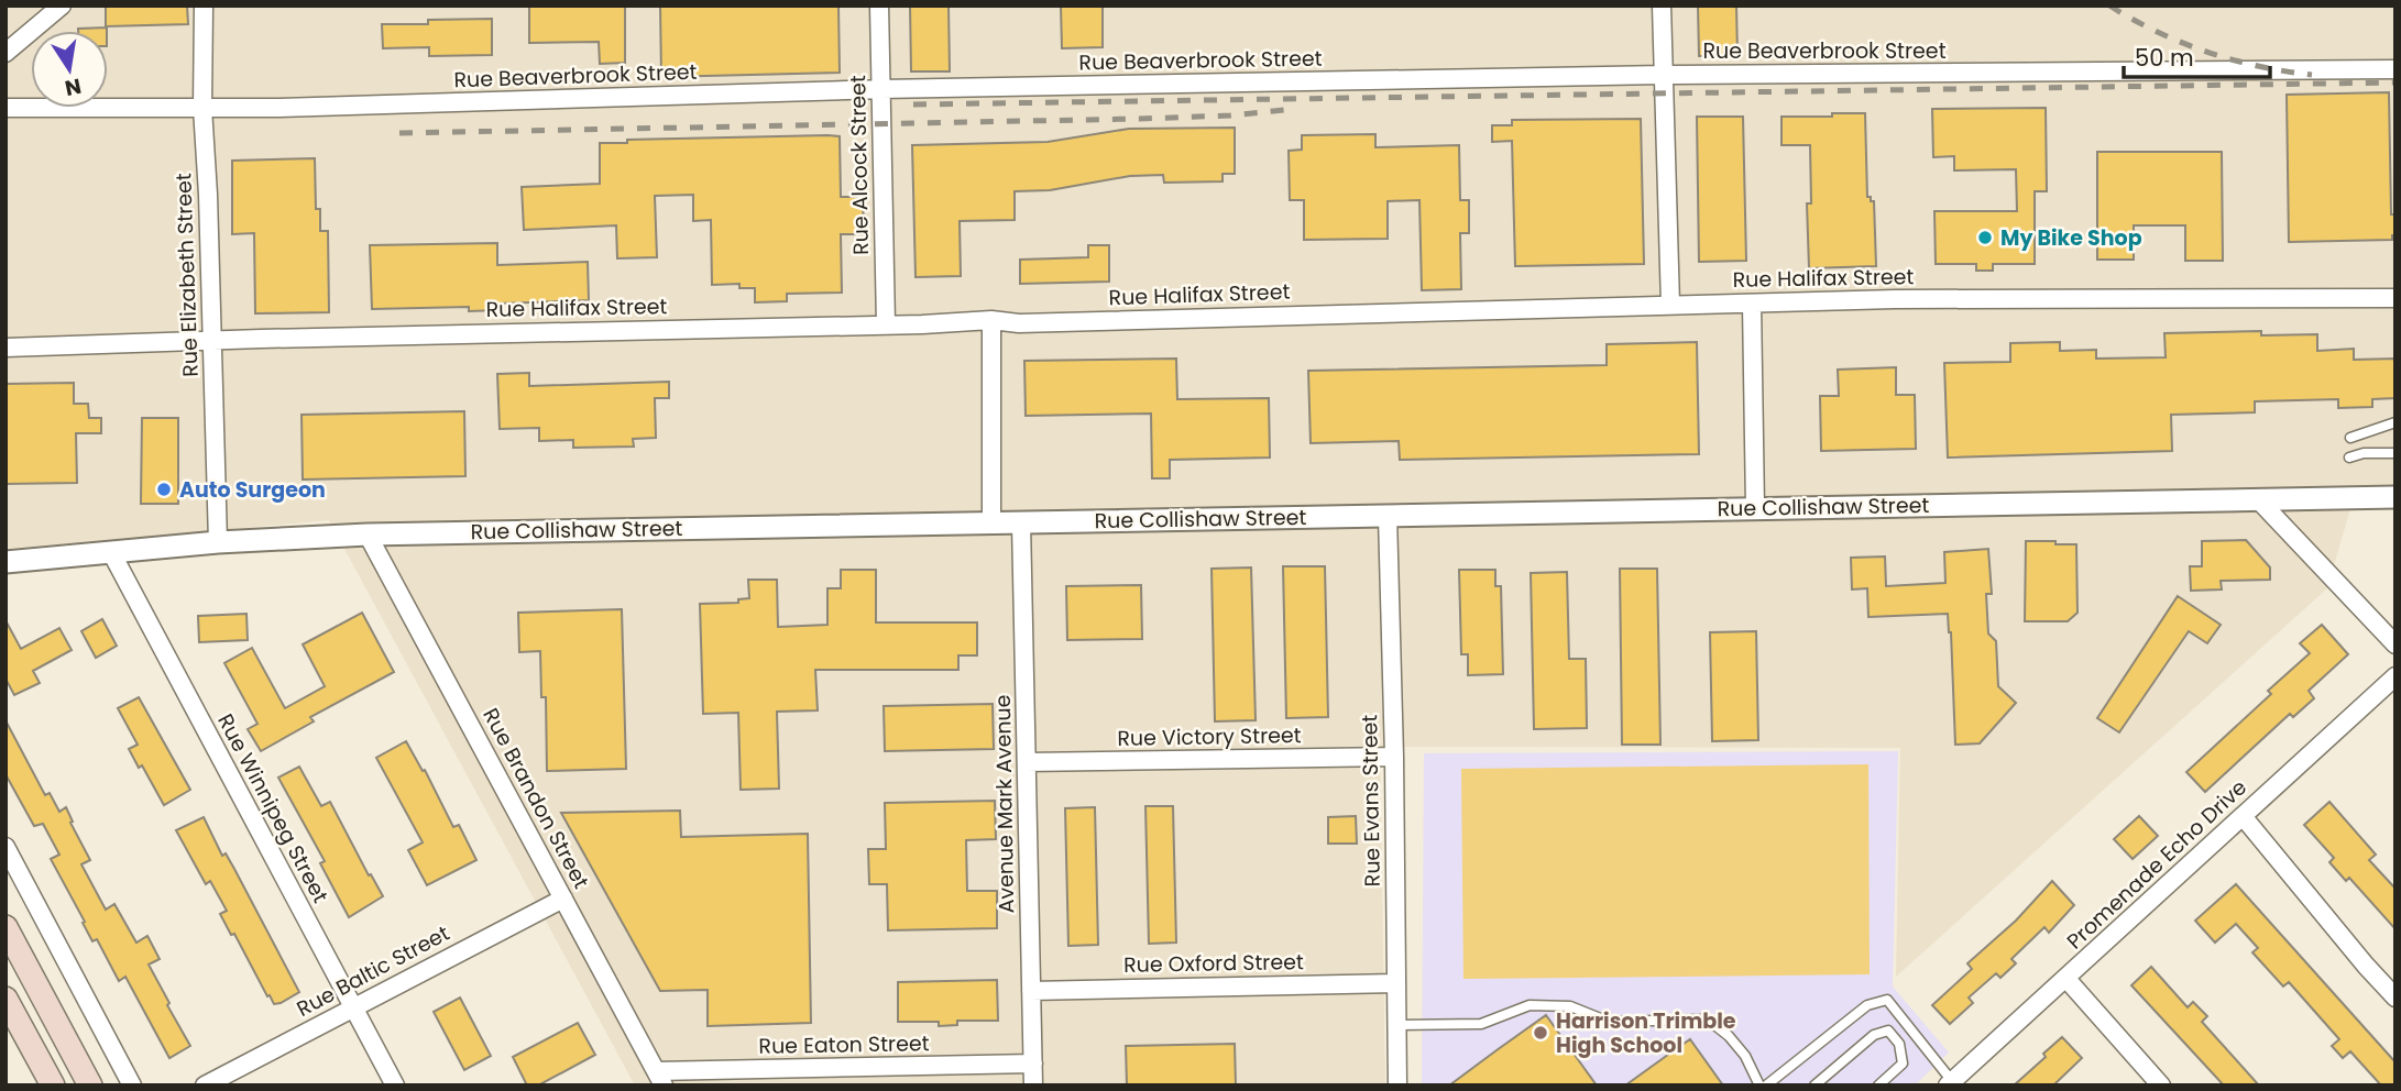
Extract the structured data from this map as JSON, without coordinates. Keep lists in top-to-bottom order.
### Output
{
  "streets": {
    "street": [
      "Rue Beaverbrook Street",
      "Rue Alcock Street",
      "Rue Elizabeth Street",
      "Rue Halifax Street",
      "Rue Collishaw Street",
      "Rue Victory Street",
      "Rue Brandon Street",
      "Rue Evans Street",
      "Avenue Mark Avenue",
      "Rue Winnipeg Street",
      "Promenade Echo Drive",
      "Rue Oxford Street",
      "Rue Baltic Street",
      "Rue Eaton Street"
    ]
  },
  "crossings": [
    ["Rue Beaverbrook Street", "Rue Alcock Street"],
    ["Rue Beaverbrook Street", "Rue Elizabeth Street"],
    ["Rue Alcock Street", "Rue Halifax Street"],
    ["Rue Elizabeth Street", "Rue Halifax Street"],
    ["Rue Elizabeth Street", "Rue Collishaw Street"],
    ["Rue Collishaw Street", "Rue Brandon Street"],
    ["Rue Collishaw Street", "Rue Evans Street"],
    ["Rue Collishaw Street", "Avenue Mark Avenue"],
    ["Rue Collishaw Street", "Rue Winnipeg Street"],
    ["Rue Victory Street", "Rue Evans Street"],
    ["Rue Victory Street", "Avenue Mark Avenue"],
    ["Rue Brandon Street", "Rue Baltic Street"],
    ["Rue Brandon Street", "Rue Eaton Street"],
    ["Rue Evans Street", "Rue Oxford Street"],
    ["Avenue Mark Avenue", "Rue Oxford Street"],
    ["Avenue Mark Avenue", "Rue Eaton Street"],
    ["Rue Winnipeg Street", "Rue Baltic Street"]
  ],
  "places": ["My Bike Shop", "Auto Surgeon", "Harrison Trimble High School"],
  "scale_bar": "50 m",
  "north": "bottom"
}
